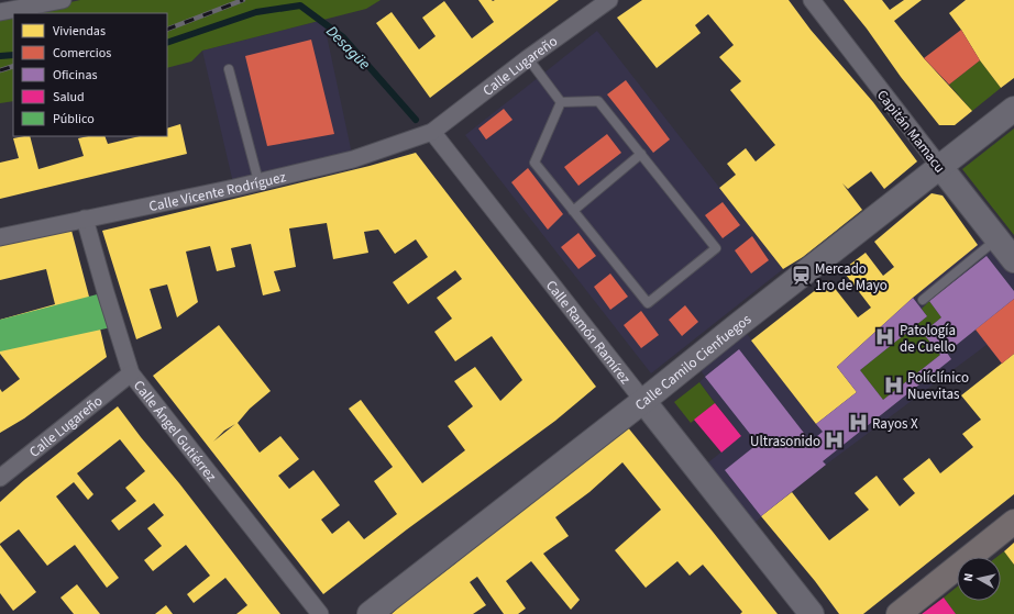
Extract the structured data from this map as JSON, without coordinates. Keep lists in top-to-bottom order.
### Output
{
  "streets": {
    "main road": ["Capitán Mamacu", "Calle Ramón Ramírez", "Calle Camilo Cienfuegos"],
    "street": ["Calle Lugareño", "Calle Vicente Rodríguez", "Calle Ángel Gutiérrez"]
  },
  "crossings": [
    ["Calle Lugareño", "Calle Vicente Rodríguez"],
    ["Calle Lugareño", "Calle Ramón Ramírez"],
    ["Calle Lugareño", "Calle Ángel Gutiérrez"],
    ["Capitán Mamacu", "Calle Camilo Cienfuegos"],
    ["Calle Vicente Rodríguez", "Calle Ramón Ramírez"],
    ["Calle Vicente Rodríguez", "Calle Ángel Gutiérrez"],
    ["Calle Ramón Ramírez", "Calle Camilo Cienfuegos"]
  ],
  "water": ["Desagüe"],
  "places": {
    "station": ["Mercado 1ro de Mayo"],
    "hospital": [
      "Patología de Cuello",
      "Políclínico Nuevitas",
      "Rayos X",
      "Ultrasonido"
    ]
  },
  "legend": [
    "Viviendas",
    "Comercios",
    "Oficinas",
    "Salud",
    "Público"
  ],
  "north": "left"
}
